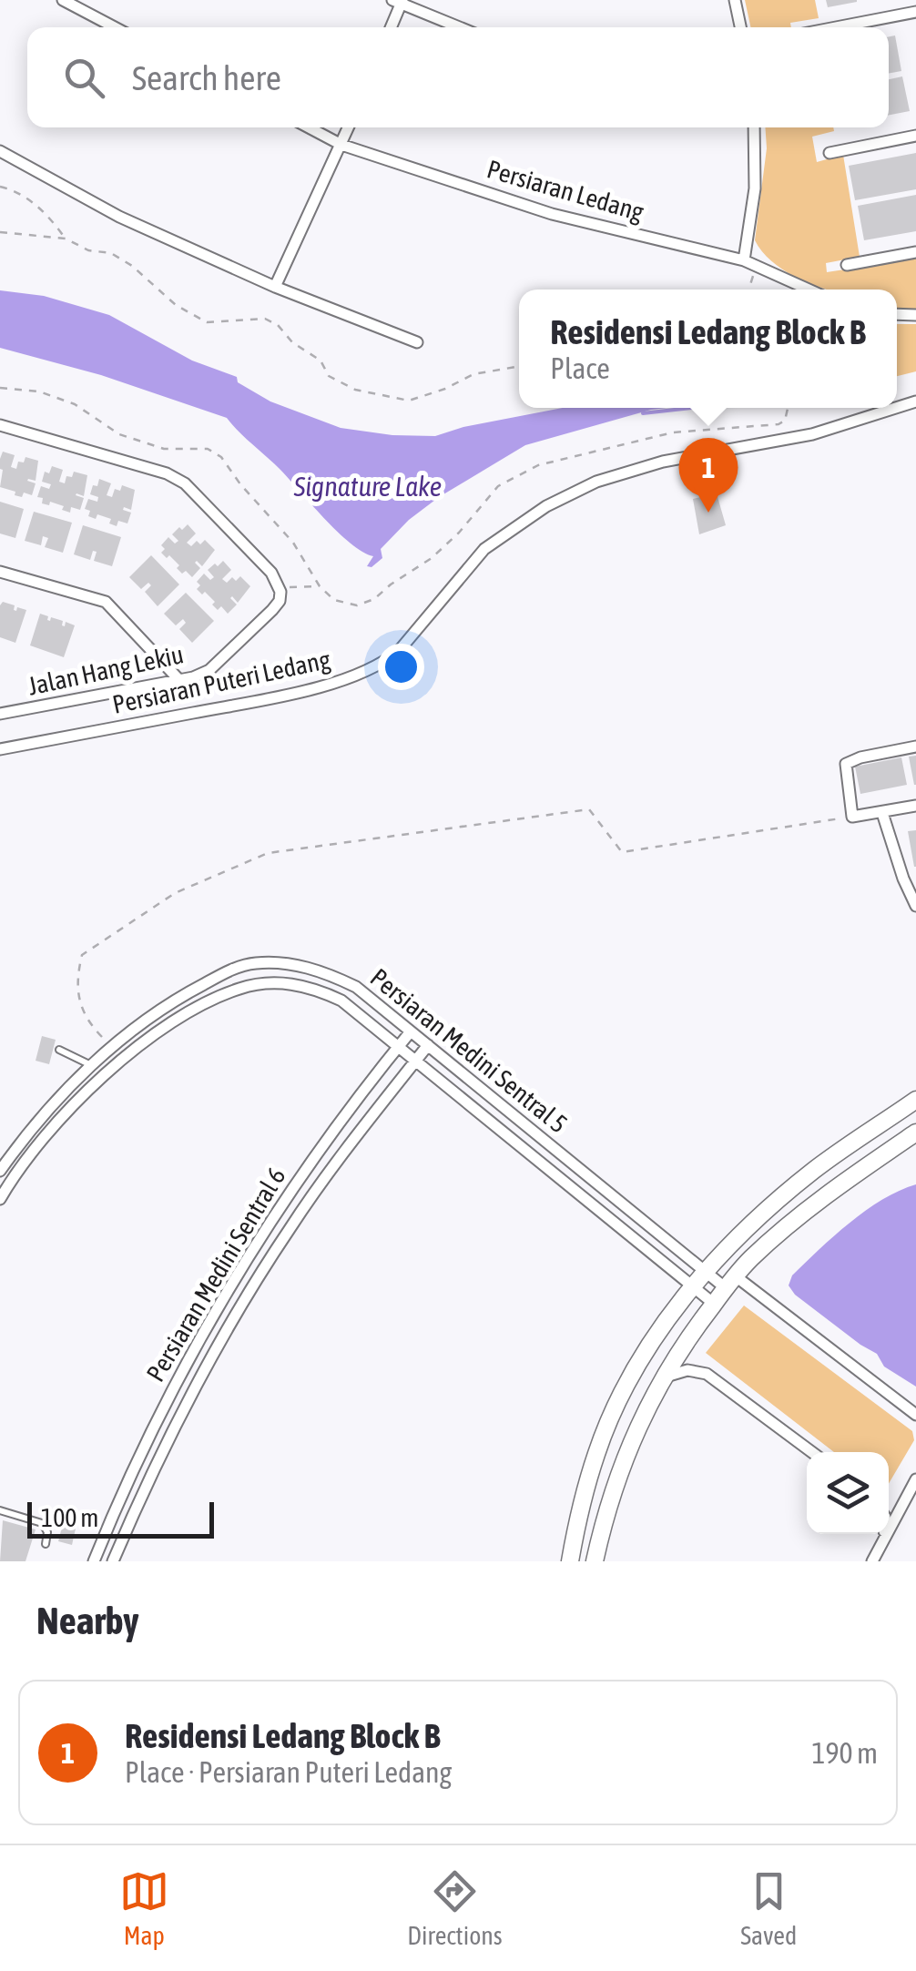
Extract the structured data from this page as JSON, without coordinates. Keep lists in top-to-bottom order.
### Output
{
  "streets": {
    "street": [
      "Persiaran Ledang",
      "Jalan Hang Lekiu",
      "Persiaran Puteri Ledang",
      "Persiaran Medini Sentral 5",
      "Persiaran Medini Sentral 6"
    ]
  },
  "crossings": [
    ["Persiaran Medini Sentral 5", "Persiaran Medini Sentral 6"]
  ],
  "water": ["Signature Lake"],
  "scale_bar": "100 m",
  "page": {
    "search": "Search here",
    "popup": ["Residensi Ledang Block B", "Place"],
    "pins": "1",
    "scale": "100 m",
    "heading": "Nearby",
    "list": [
      {
        "mark": "1",
        "name": "Residensi Ledang Block B",
        "note": "Place · Persiaran Puteri Ledang",
        "value": "190 m"
      }
    ],
    "nav": ["Map", "Directions", "Saved"]
  }
}
